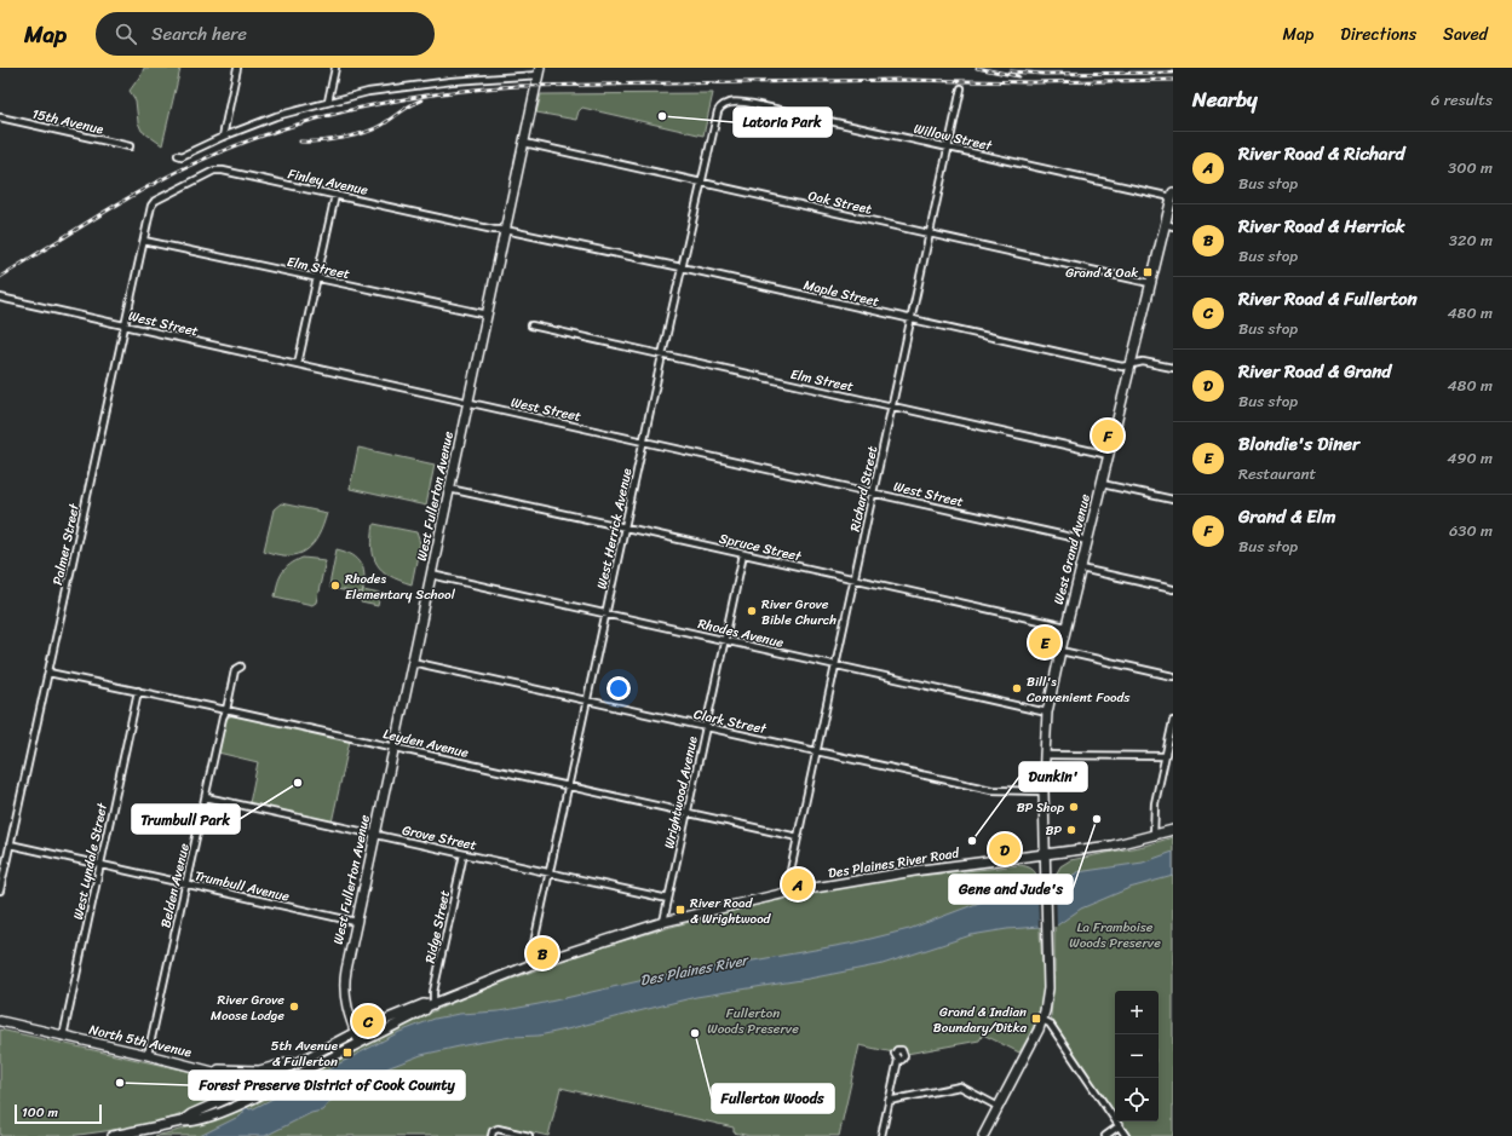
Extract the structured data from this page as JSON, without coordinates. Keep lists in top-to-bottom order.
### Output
{
  "streets": {
    "main road": [
      "West Fullerton Avenue",
      "West Grand Avenue",
      "Des Plaines River Road",
      "North 5th Avenue"
    ],
    "street": [
      "15th Avenue",
      "Willow Street",
      "Finley Avenue",
      "Oak Street",
      "Elm Street",
      "Maple Street",
      "West Street",
      "Richard Street",
      "West Herrick Avenue",
      "Palmer Street",
      "Spruce Street",
      "Rhodes Avenue",
      "Clark Street",
      "Leyden Avenue",
      "Wrightwood Avenue",
      "Grove Street",
      "West Lyndale Street",
      "Belden Avenue",
      "Trumbull Avenue",
      "Ridge Street"
    ]
  },
  "crossings": [
    ["Willow Street", "Richard Street"],
    ["Willow Street", "West Herrick Avenue"],
    ["Willow Street", "West Grand Avenue"],
    ["Finley Avenue", "Maple Street"],
    ["Finley Avenue", "West Fullerton Avenue"],
    ["Finley Avenue", "Palmer Street"],
    ["Oak Street", "Richard Street"],
    ["Oak Street", "West Fullerton Avenue"],
    ["Oak Street", "West Herrick Avenue"],
    ["Oak Street", "West Grand Avenue"],
    ["Elm Street", "Richard Street"],
    ["Elm Street", "West Fullerton Avenue"],
    ["Elm Street", "West Herrick Avenue"],
    ["Elm Street", "Palmer Street"],
    ["Elm Street", "West Grand Avenue"],
    ["Maple Street", "Richard Street"],
    ["Maple Street", "West Fullerton Avenue"],
    ["Maple Street", "West Herrick Avenue"],
    ["Maple Street", "West Grand Avenue"],
    ["West Street", "Richard Street"],
    ["West Street", "West Fullerton Avenue"],
    ["West Street", "West Herrick Avenue"],
    ["West Street", "Palmer Street"],
    ["West Street", "West Grand Avenue"],
    ["Richard Street", "Spruce Street"],
    ["Richard Street", "Rhodes Avenue"],
    ["Richard Street", "Clark Street"],
    ["Richard Street", "Leyden Avenue"],
    ["Richard Street", "Des Plaines River Road"],
    ["West Fullerton Avenue", "Spruce Street"],
    ["West Fullerton Avenue", "Rhodes Avenue"],
    ["West Fullerton Avenue", "Clark Street"],
    ["West Fullerton Avenue", "Leyden Avenue"],
    ["West Fullerton Avenue", "Grove Street"],
    ["West Fullerton Avenue", "Des Plaines River Road"],
    ["West Fullerton Avenue", "Trumbull Avenue"],
    ["West Herrick Avenue", "Spruce Street"],
    ["West Herrick Avenue", "Rhodes Avenue"],
    ["West Herrick Avenue", "Clark Street"],
    ["West Herrick Avenue", "Leyden Avenue"],
    ["West Herrick Avenue", "Grove Street"],
    ["West Herrick Avenue", "Des Plaines River Road"],
    ["Palmer Street", "Leyden Avenue"],
    ["Palmer Street", "Trumbull Avenue"],
    ["Spruce Street", "West Grand Avenue"],
    ["Spruce Street", "Wrightwood Avenue"],
    ["West Grand Avenue", "Rhodes Avenue"],
    ["West Grand Avenue", "Clark Street"],
    ["West Grand Avenue", "Des Plaines River Road"],
    ["Rhodes Avenue", "Wrightwood Avenue"],
    ["Clark Street", "Wrightwood Avenue"],
    ["Leyden Avenue", "Wrightwood Avenue"],
    ["Leyden Avenue", "West Lyndale Street"],
    ["Leyden Avenue", "Belden Avenue"],
    ["Wrightwood Avenue", "Grove Street"],
    ["Wrightwood Avenue", "Des Plaines River Road"],
    ["Grove Street", "Belden Avenue"],
    ["Grove Street", "Ridge Street"],
    ["West Lyndale Street", "Trumbull Avenue"],
    ["West Lyndale Street", "North 5th Avenue"],
    ["Des Plaines River Road", "Ridge Street"],
    ["Des Plaines River Road", "North 5th Avenue"],
    ["Belden Avenue", "Trumbull Avenue"],
    ["Belden Avenue", "North 5th Avenue"]
  ],
  "water": ["Des Plaines River"],
  "parks": ["La Framboise Woods Preserve", "Fullerton Woods Preserve"],
  "places": {
    "other": [
      "Latoria Park",
      "Rhodes Elementary School",
      "River Grove Bible Church",
      "Bill's Convenient Foods",
      "Trumbull Park",
      "BP Shop",
      "Gene and Jude's",
      "BP",
      "Dunkin'",
      "River Grove Moose Lodge",
      "Fullerton Woods",
      "Forest Preserve District of Cook County"
    ],
    "transit": [
      "Grand & Oak",
      "River Road & Wrightwood",
      "Grand & Indian Boundary/Ditka",
      "5th Avenue & Fullerton"
    ]
  },
  "scale_bar": "100 m",
  "page": {
    "header": "Map",
    "search": "Search here",
    "nav": ["Map", "Directions", "Saved"],
    "heading": ["Nearby", "6 results"],
    "list": [
      {
        "mark": "A",
        "name": "River Road & Richard",
        "note": "Bus stop",
        "value": "300 m"
      },
      {
        "mark": "B",
        "name": "River Road & Herrick",
        "note": "Bus stop",
        "value": "320 m"
      },
      {
        "mark": "C",
        "name": "River Road & Fullerton",
        "note": "Bus stop",
        "value": "480 m"
      },
      {
        "mark": "D",
        "name": "River Road & Grand",
        "note": "Bus stop",
        "value": "480 m"
      },
      {
        "mark": "E",
        "name": "Blondie's Diner",
        "note": "Restaurant",
        "value": "490 m"
      },
      {
        "mark": "F",
        "name": "Grand & Elm",
        "note": "Bus stop",
        "value": "630 m"
      }
    ],
    "pins": [
      "F",
      "E",
      "D",
      "A",
      "B",
      "C"
    ],
    "map_buttons": ["+", "−"],
    "scale": "100 m"
  }
}
